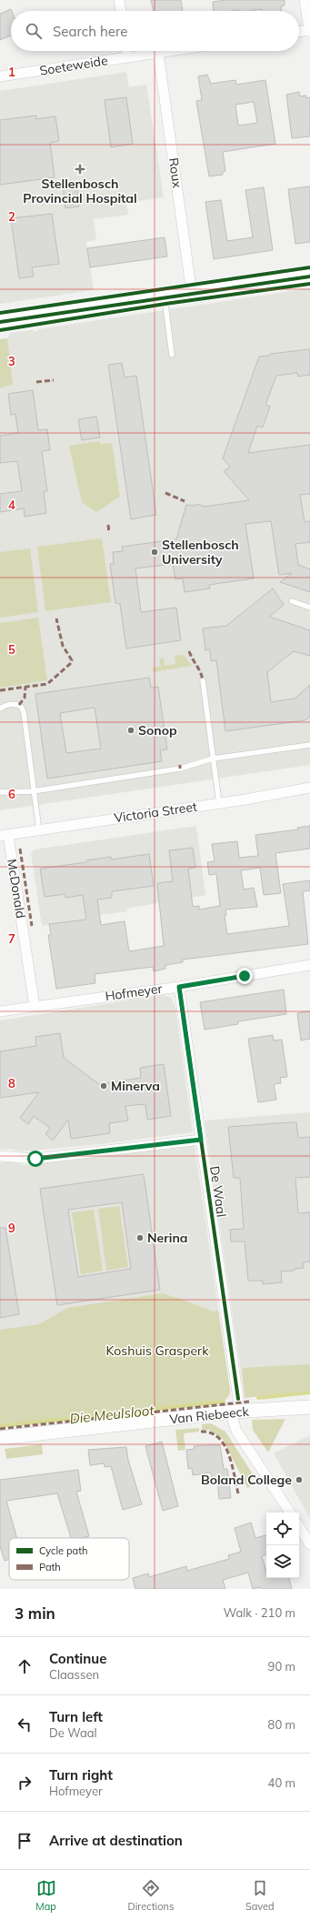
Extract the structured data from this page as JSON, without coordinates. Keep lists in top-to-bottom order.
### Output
{
  "streets": {
    "street": [
      "Soeteweide",
      "Roux",
      "Victoria Street",
      "McDonald",
      "Hofmeyer",
      "De Waal",
      "Van Riebeeck"
    ]
  },
  "crossings": [
    ["Soeteweide", "Roux"],
    ["Victoria Street", "McDonald"],
    ["McDonald", "Hofmeyer"],
    ["Hofmeyer", "De Waal"]
  ],
  "water": ["Die Meulsloot"],
  "parks": ["Koshuis Grasperk"],
  "places": {
    "health": ["Stellenbosch Provincial Hospital"],
    "other": [
      "Stellenbosch University",
      "Sonop",
      "Minerva",
      "Nerina",
      "Boland College"
    ]
  },
  "legend": ["Cycle path", "Path"],
  "page": {
    "search": "Search here",
    "heading": ["3 min", "Walk · 210 m"],
    "list": [
      ["Continue", "Claassen", "90 m"],
      ["Turn left", "De Waal", "80 m"],
      ["Turn right", "Hofmeyer", "40 m"],
      "Arrive at destination"
    ],
    "nav": ["Map", "Directions", "Saved"]
  },
  "grid": {
    "rows": [
      "1",
      "2",
      "3",
      "4",
      "5",
      "6",
      "7",
      "8",
      "9"
    ]
  }
}
